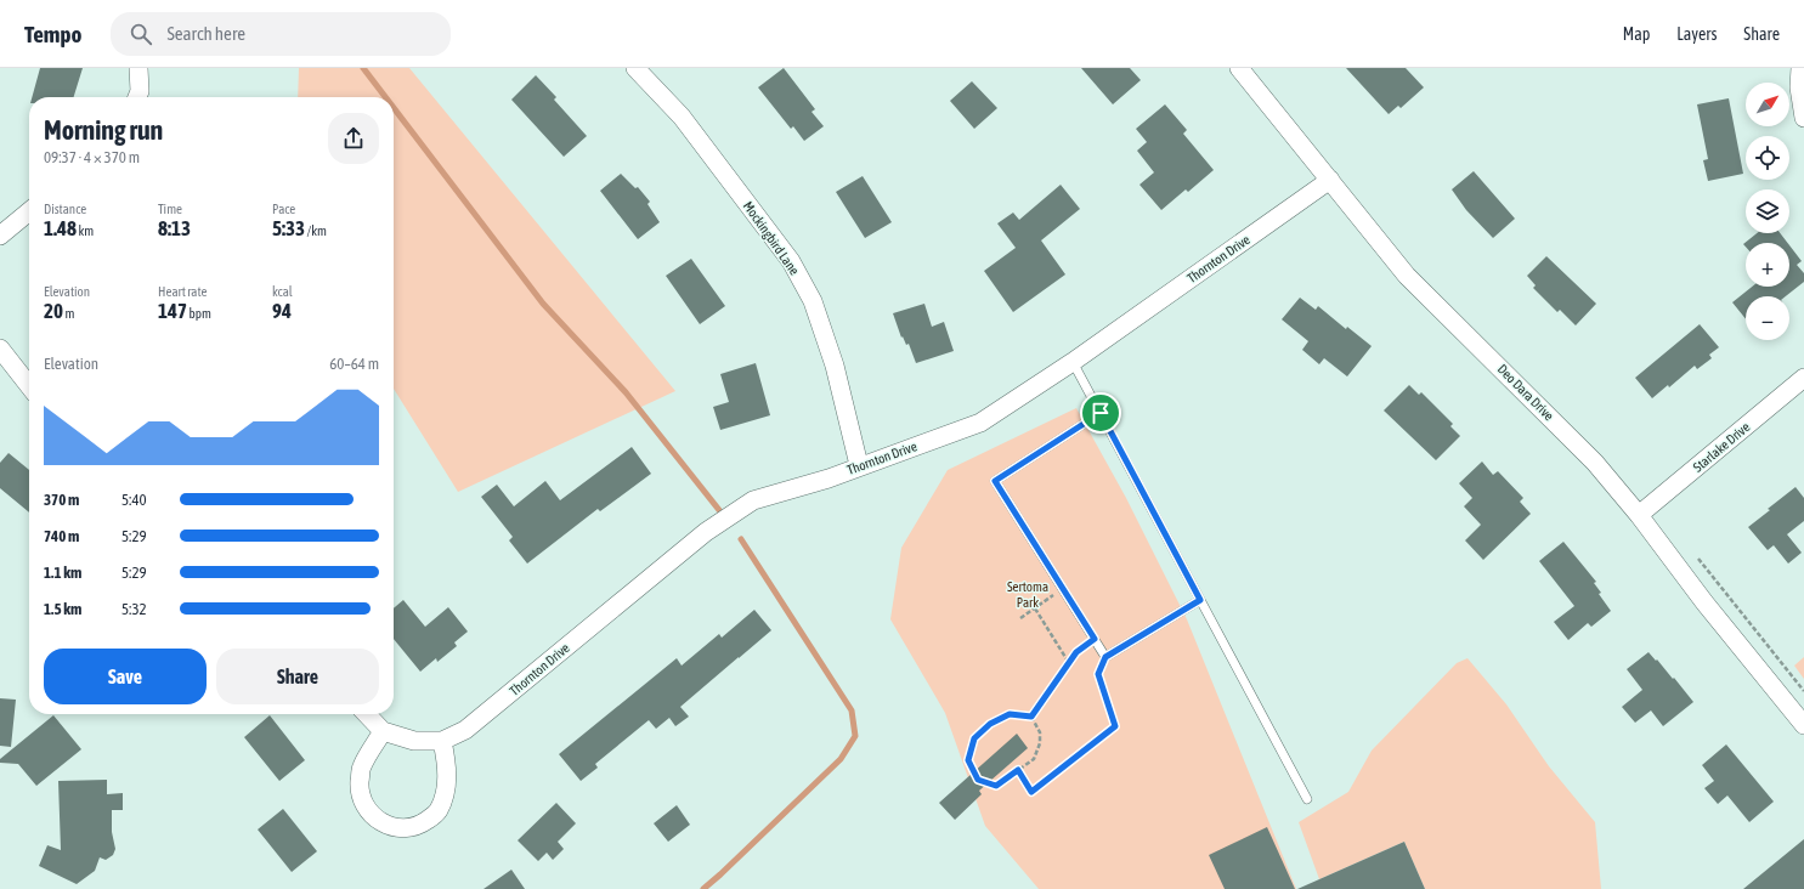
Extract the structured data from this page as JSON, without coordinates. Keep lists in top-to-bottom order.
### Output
{
  "streets": {
    "street": [
      "Mockingbird Lane",
      "Thornton Drive",
      "Deo Dara Drive",
      "Starlake Drive"
    ]
  },
  "crossings": [
    ["Mockingbird Lane", "Thornton Drive"],
    ["Thornton Drive", "Deo Dara Drive"],
    ["Deo Dara Drive", "Starlake Drive"]
  ],
  "parks": ["Sertoma Park"],
  "north": "top right",
  "page": {
    "header": "Tempo",
    "search": "Search here",
    "nav": ["Map", "Layers", "Share"],
    "map_buttons": ["+", "−"],
    "heading": ["Morning run", "09:37 · 4 × 370 m"],
    "stats": [
      ["Distance", "1.48 km"],
      ["Time", "8:13"],
      ["Pace", "5:33 /km"],
      ["Elevation", "20 m"],
      ["Heart rate", "147 bpm"],
      ["kcal", "94"]
    ],
    "chart": ["Elevation", "60–64 m"],
    "list": [
      {
        "name": "370 m",
        "note": "5:40"
      },
      {
        "name": "740 m",
        "note": "5:29"
      },
      {
        "name": "1.1 km",
        "note": "5:29"
      },
      {
        "name": "1.5 km",
        "note": "5:32"
      }
    ],
    "buttons": ["Save", "Share"]
  }
}
